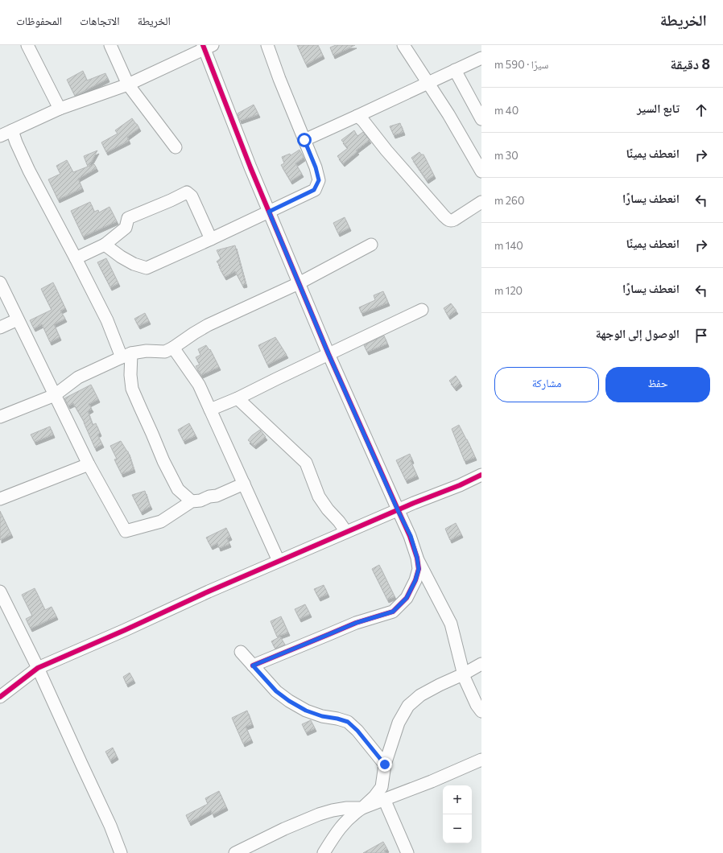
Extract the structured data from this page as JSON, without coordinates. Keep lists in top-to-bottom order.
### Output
{
  "page": {
    "header": "الخريطة",
    "nav": ["الخريطة", "الاتجاهات", "المحفوظات"],
    "heading": ["8 دقيقة", "سيرًا · 590 m"],
    "list": [
      ["تابع السير", "40 m"],
      ["انعطف يمينًا", "30 m"],
      ["انعطف يسارًا", "260 m"],
      ["انعطف يمينًا", "140 m"],
      ["انعطف يسارًا", "120 m"],
      "الوصول إلى الوجهة"
    ],
    "buttons": ["حفظ", "مشاركة"],
    "map_buttons": ["+", "−"]
  }
}
